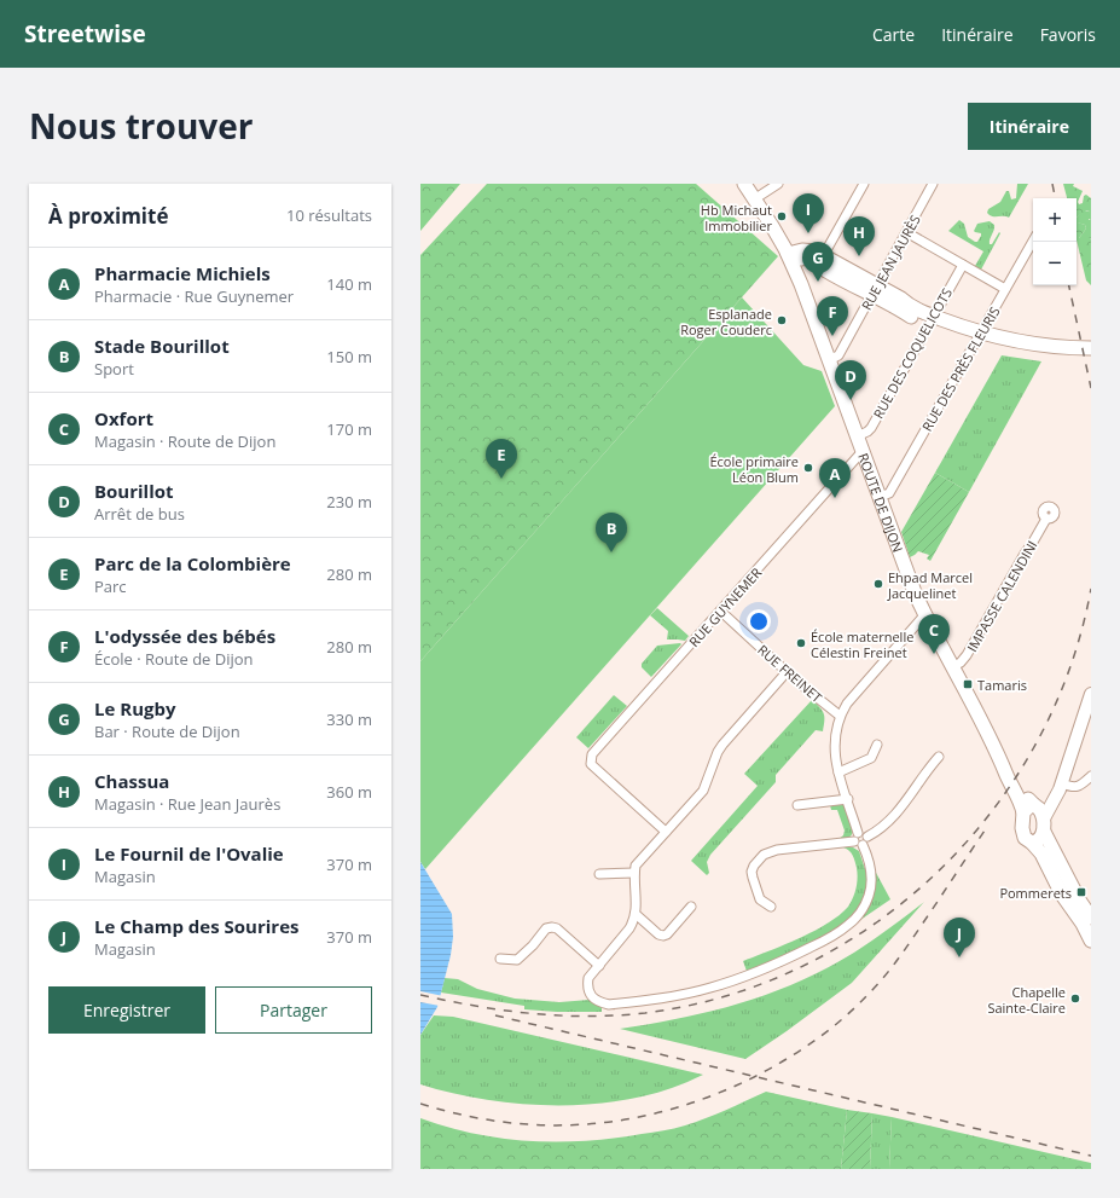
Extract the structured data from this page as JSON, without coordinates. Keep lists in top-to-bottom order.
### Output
{
  "streets": {
    "main road": ["ROUTE DE DIJON"],
    "street": [
      "RUE JEAN JAURÈS",
      "RUE DES COQUELICOTS",
      "RUE DES PRÈS FLEURIS",
      "IMPASSE CALENDINI",
      "RUE GUYNEMER",
      "RUE FREINET"
    ]
  },
  "crossings": [
    ["RUE JEAN JAURÈS", "ROUTE DE DIJON"],
    ["RUE DES COQUELICOTS", "ROUTE DE DIJON"],
    ["RUE DES PRÈS FLEURIS", "ROUTE DE DIJON"],
    ["ROUTE DE DIJON", "IMPASSE CALENDINI"],
    ["ROUTE DE DIJON", "RUE GUYNEMER"],
    ["RUE GUYNEMER", "RUE FREINET"]
  ],
  "places": {
    "other": [
      "Hb Michaut Immobilier",
      "Esplanade Roger Couderc",
      "École primaire Léon Blum",
      "Ehpad Marcel Jacquelinet",
      "École maternelle Célestin Freinet",
      "Chapelle Sainte-Claire"
    ],
    "transit": ["Tamaris", "Pommerets"]
  },
  "page": {
    "header": "Streetwise",
    "nav": ["Carte", "Itinéraire", "Favoris"],
    "title": "Nous trouver",
    "buttons": [
      "Itinéraire",
      ["Enregistrer", "Partager"]
    ],
    "heading": ["À proximité", "10 résultats"],
    "pins": [
      "I",
      "H",
      "G",
      "F",
      "D",
      "E",
      "A",
      "B",
      "C",
      "J"
    ],
    "map_buttons": ["+", "−"],
    "list": [
      {
        "mark": "A",
        "name": "Pharmacie Michiels",
        "note": "Pharmacie · Rue Guynemer",
        "value": "140 m"
      },
      {
        "mark": "B",
        "name": "Stade Bourillot",
        "note": "Sport",
        "value": "150 m"
      },
      {
        "mark": "C",
        "name": "Oxfort",
        "note": "Magasin · Route de Dijon",
        "value": "170 m"
      },
      {
        "mark": "D",
        "name": "Bourillot",
        "note": "Arrêt de bus",
        "value": "230 m"
      },
      {
        "mark": "E",
        "name": "Parc de la Colombière",
        "note": "Parc",
        "value": "280 m"
      },
      {
        "mark": "F",
        "name": "L'odyssée des bébés",
        "note": "École · Route de Dijon",
        "value": "280 m"
      },
      {
        "mark": "G",
        "name": "Le Rugby",
        "note": "Bar · Route de Dijon",
        "value": "330 m"
      },
      {
        "mark": "H",
        "name": "Chassua",
        "note": "Magasin · Rue Jean Jaurès",
        "value": "360 m"
      },
      {
        "mark": "I",
        "name": "Le Fournil de l'Ovalie",
        "note": "Magasin",
        "value": "370 m"
      },
      {
        "mark": "J",
        "name": "Le Champ des Sourires",
        "note": "Magasin",
        "value": "370 m"
      }
    ]
  }
}
